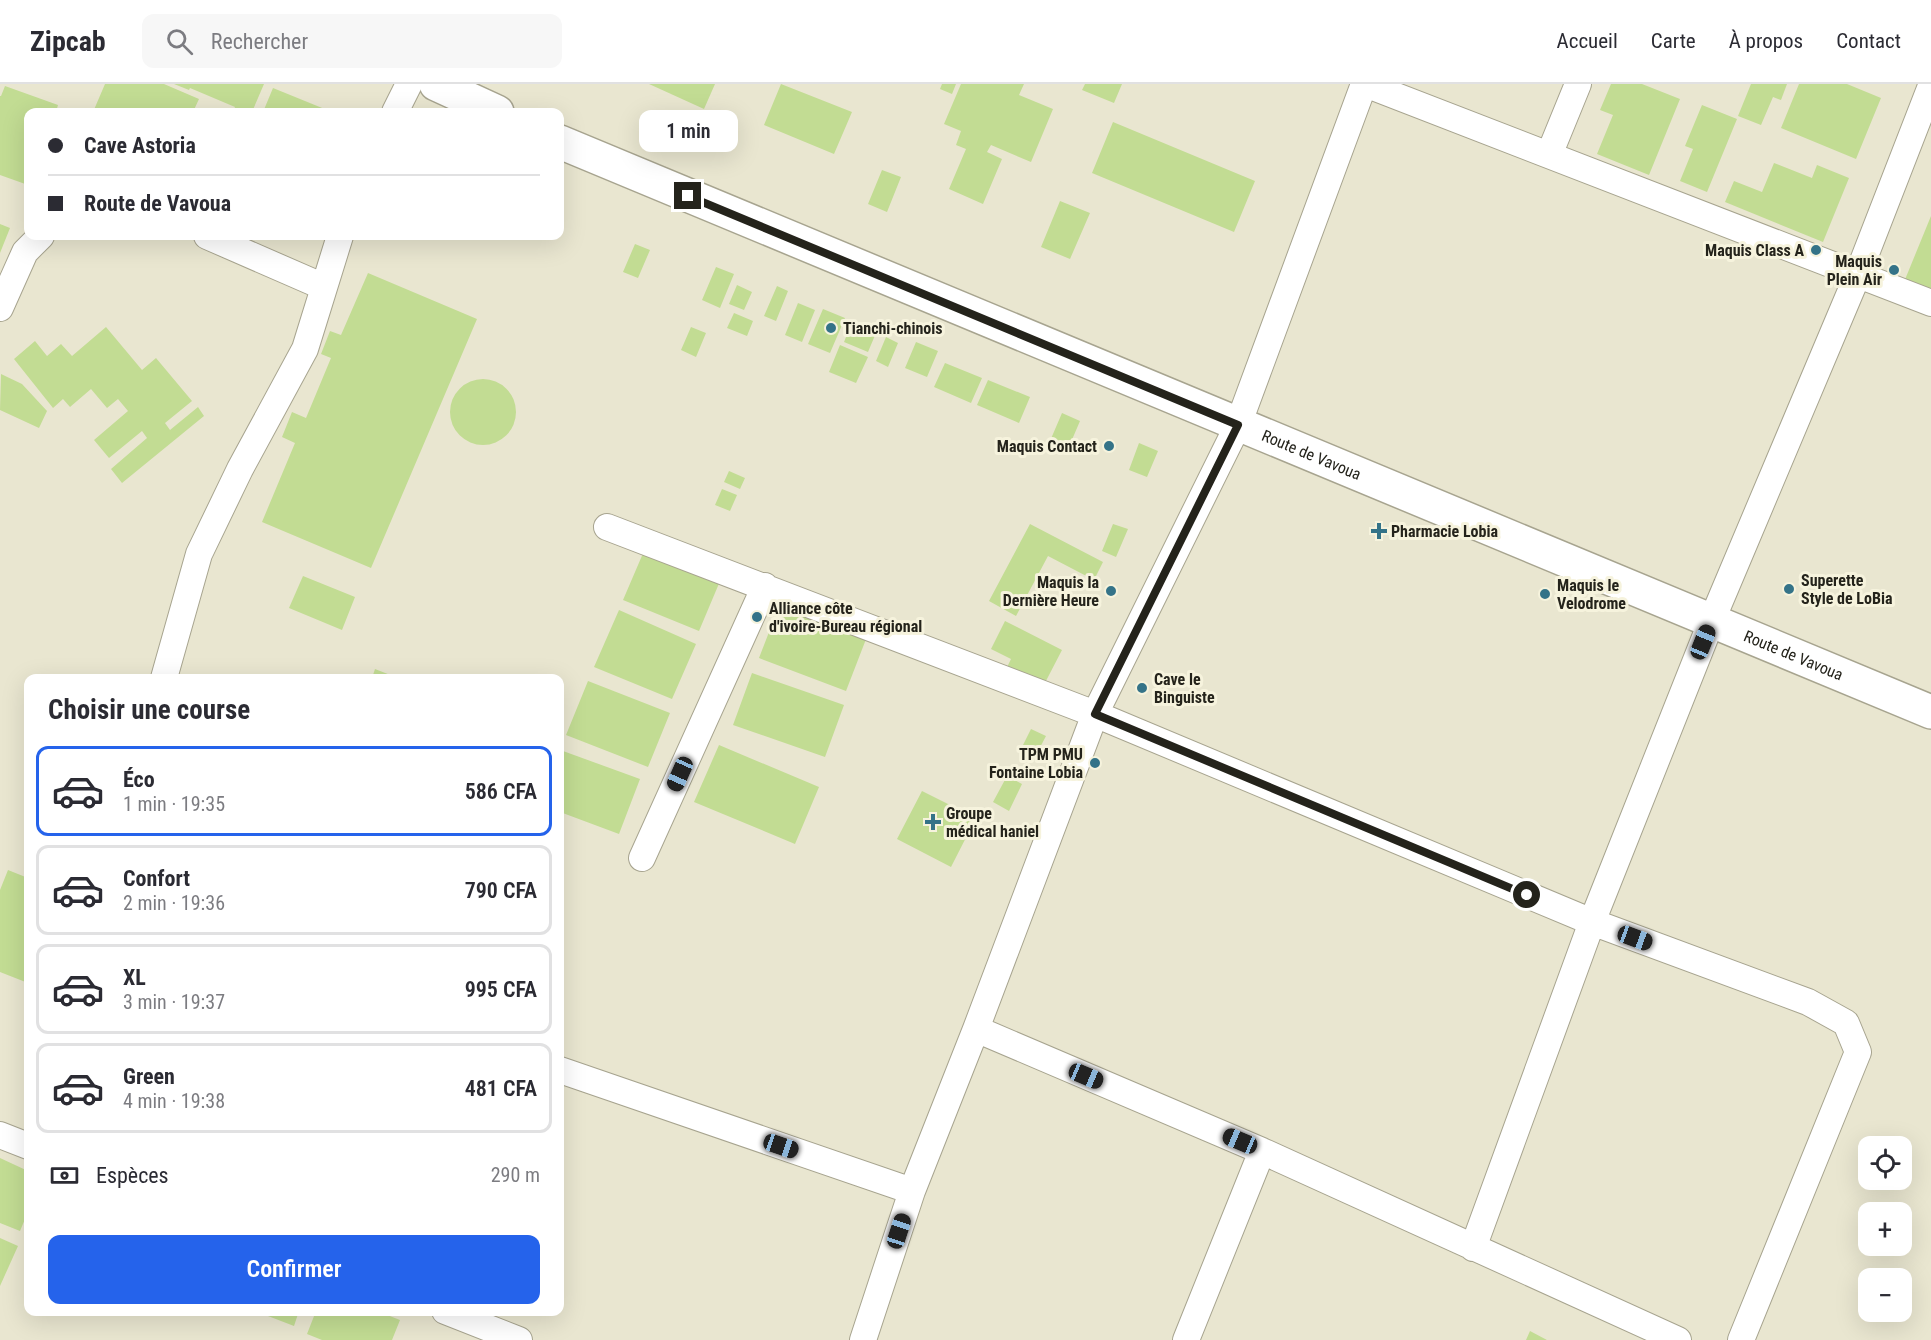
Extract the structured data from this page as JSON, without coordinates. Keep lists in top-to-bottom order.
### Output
{
  "streets": {
    "main road": ["Route de Vavoua"]
  },
  "places": {
    "other": [
      "Maquis Class A",
      "Maquis Plein Air",
      "Tianchi-chinois",
      "Maquis Contact",
      "Superette Style de LoBia",
      "Maquis la Dernière Heure",
      "Maquis le Velodrome",
      "Alliance côte d'ivoire-Bureau régional",
      "Cave le Binguiste",
      "TPM PMU Fontaine Lobia"
    ],
    "health": ["Pharmacie Lobia", "Groupe médical haniel"]
  },
  "page": {
    "header": "Zipcab",
    "search": "Rechercher",
    "nav": [
      "Accueil",
      "Carte",
      "À propos",
      "Contact"
    ],
    "banner": ["Cave Astoria", "Route de Vavoua"],
    "bubble": "1 min",
    "heading": "Choisir une course",
    "list": [
      {
        "name": "Éco",
        "note": "1 min · 19:35",
        "value": "586 CFA"
      },
      {
        "name": "Confort",
        "note": "2 min · 19:36",
        "value": "790 CFA"
      },
      {
        "name": "XL",
        "note": "3 min · 19:37",
        "value": "995 CFA"
      },
      {
        "name": "Green",
        "note": "4 min · 19:38",
        "value": "481 CFA"
      }
    ],
    "map_buttons": ["+", "−"],
    "pay": ["Espèces", "290 m"],
    "buttons": "Confirmer"
  }
}
